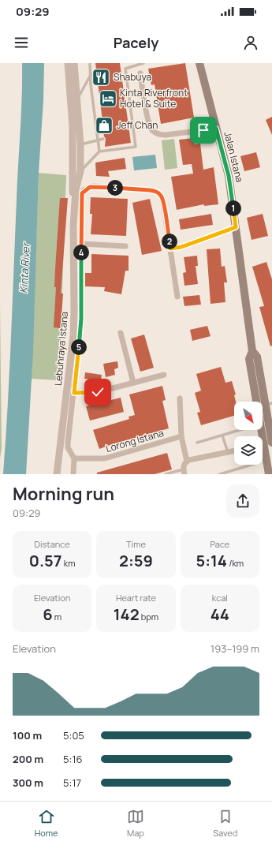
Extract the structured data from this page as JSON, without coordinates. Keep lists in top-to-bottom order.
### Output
{
  "streets": {
    "main road": ["Jalan Istana"],
    "street": ["Lebuhraya Istana", "Lorong Istana"]
  },
  "water": ["Kinta River"],
  "places": {
    "restaurant": ["Shabuya"],
    "hotel": ["Kinta Riverfront Hotel & Suite"],
    "shop": ["Jeff Chan"]
  },
  "north": "bottom right",
  "page": {
    "status": "09:29",
    "header": "Pacely",
    "pins": [
      "3",
      "1",
      "2",
      "4",
      "5"
    ],
    "heading": ["Morning run", "09:29"],
    "stats": [
      ["Distance", "0.57 km"],
      ["Time", "2:59"],
      ["Pace", "5:14 /km"],
      ["Elevation", "6 m"],
      ["Heart rate", "142 bpm"],
      ["kcal", "44"]
    ],
    "chart": ["Elevation", "193–199 m"],
    "list": [
      {
        "name": "100 m",
        "note": "5:05"
      },
      {
        "name": "200 m",
        "note": "5:16"
      },
      {
        "name": "300 m",
        "note": "5:17"
      }
    ],
    "tabs": ["Home", "Map", "Saved"]
  }
}
